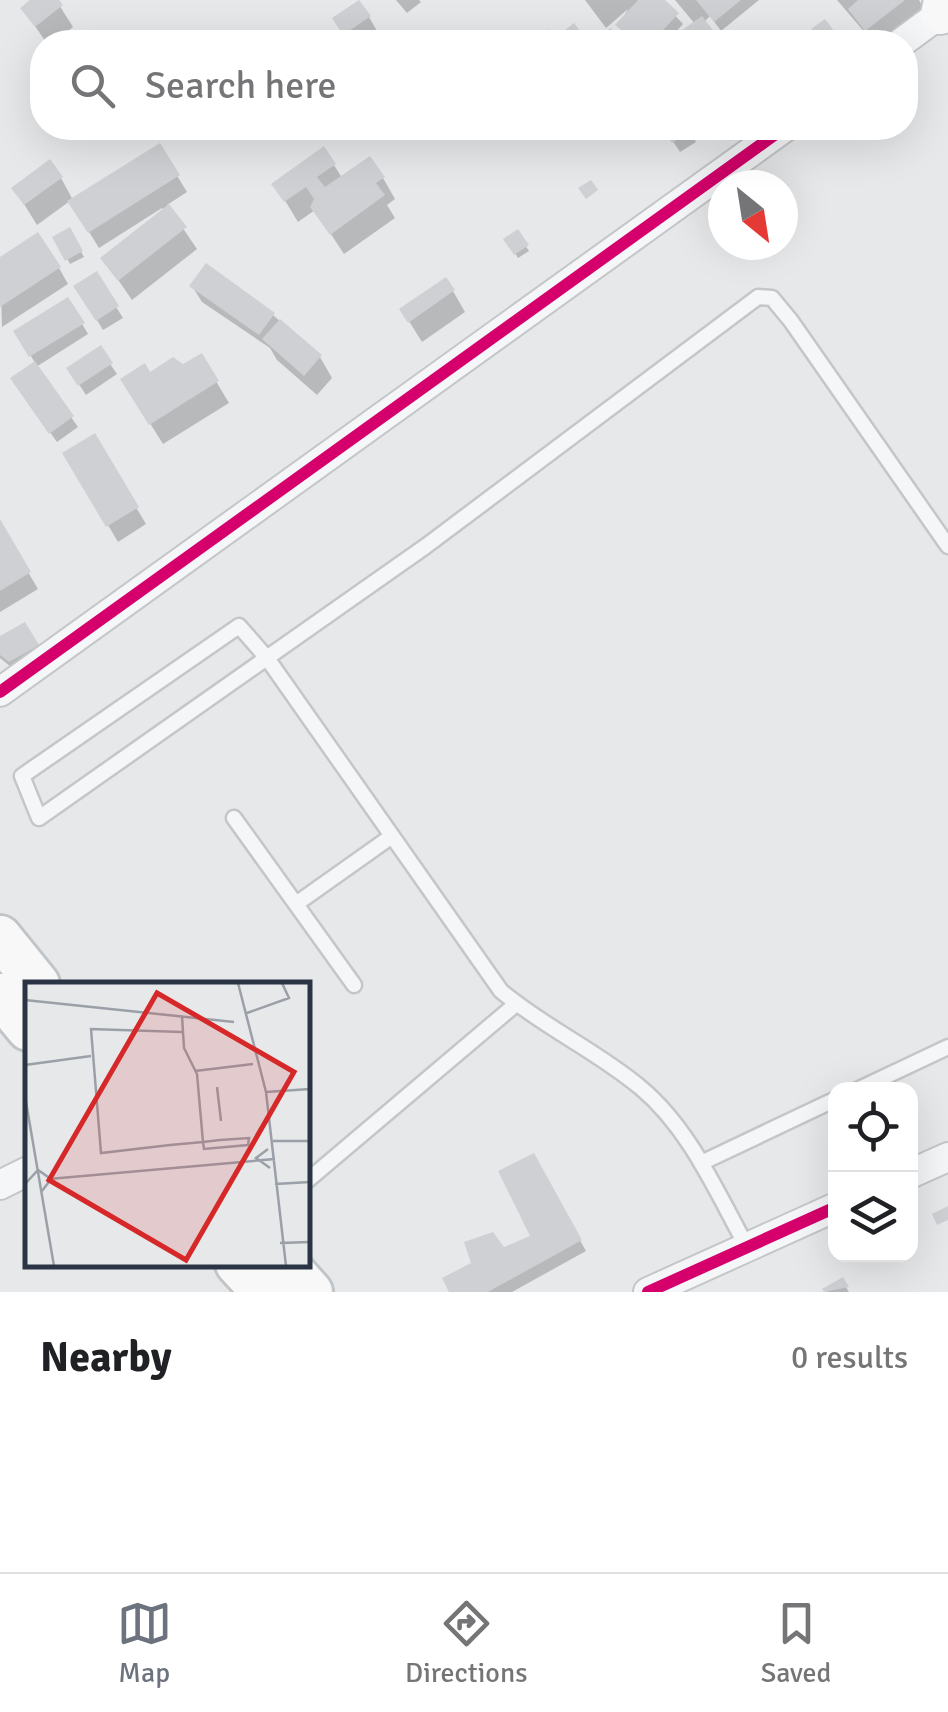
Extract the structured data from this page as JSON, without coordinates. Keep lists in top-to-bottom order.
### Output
{
  "north": "bottom right",
  "page": {
    "search": "Search here",
    "heading": ["Nearby", "0 results"],
    "nav": ["Map", "Directions", "Saved"]
  }
}
